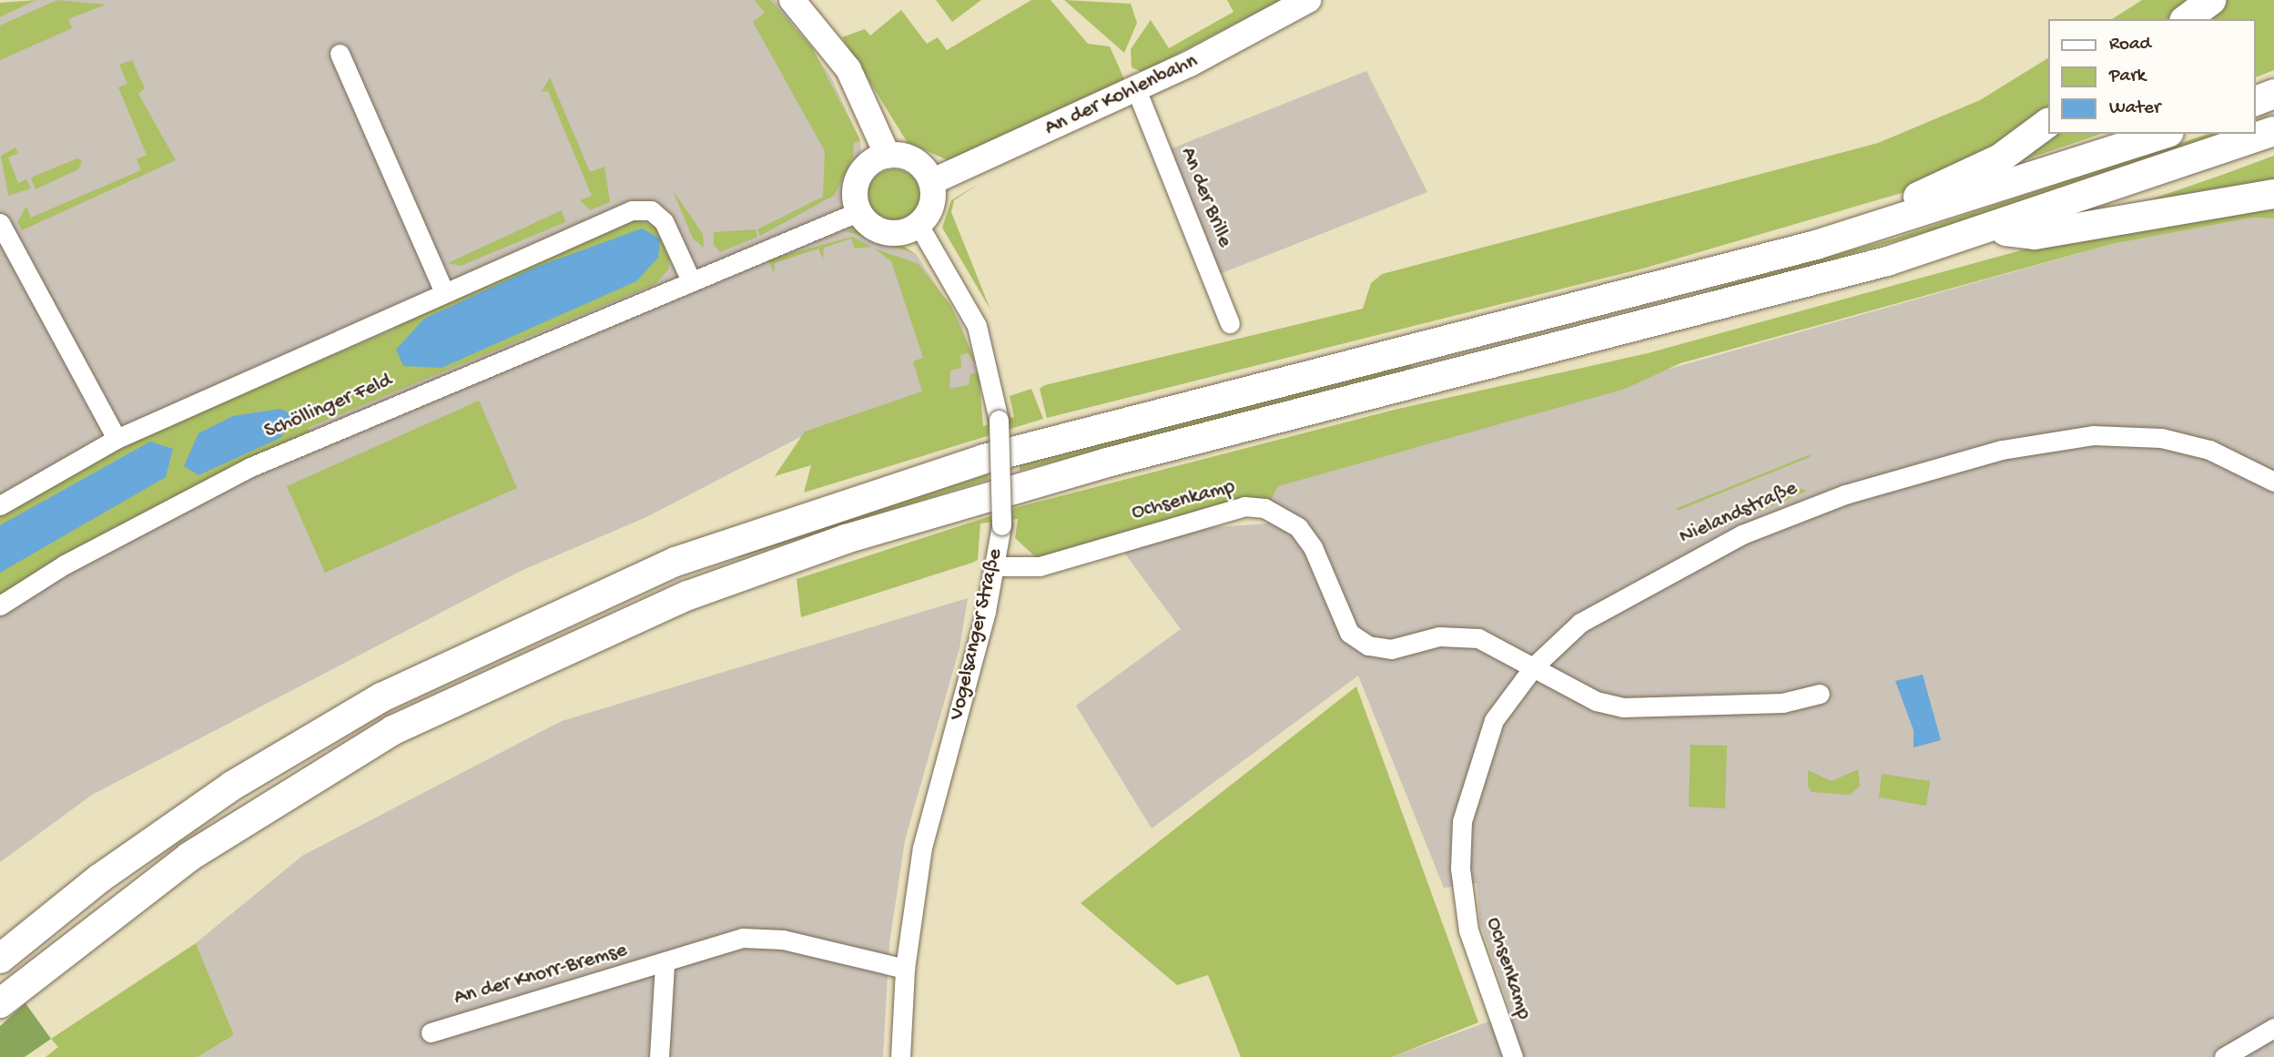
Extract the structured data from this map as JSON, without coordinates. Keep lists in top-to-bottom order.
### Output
{
  "streets": {
    "main road": ["An der Kohlenbahn"],
    "street": [
      "An der Brille",
      "Schöllinger Feld",
      "Ochsenkamp",
      "Nielandstraße",
      "Vogelsanger Straße",
      "An der Knorr-Bremse"
    ]
  },
  "crossings": [
    ["An der Kohlenbahn", "An der Brille"],
    ["An der Kohlenbahn", "Schöllinger Feld"],
    ["An der Kohlenbahn", "Vogelsanger Straße"],
    ["Schöllinger Feld", "Vogelsanger Straße"],
    ["Ochsenkamp", "Nielandstraße"],
    ["Ochsenkamp", "Vogelsanger Straße"],
    ["Vogelsanger Straße", "An der Knorr-Bremse"]
  ],
  "legend": ["Road", "Park", "Water"]
}
